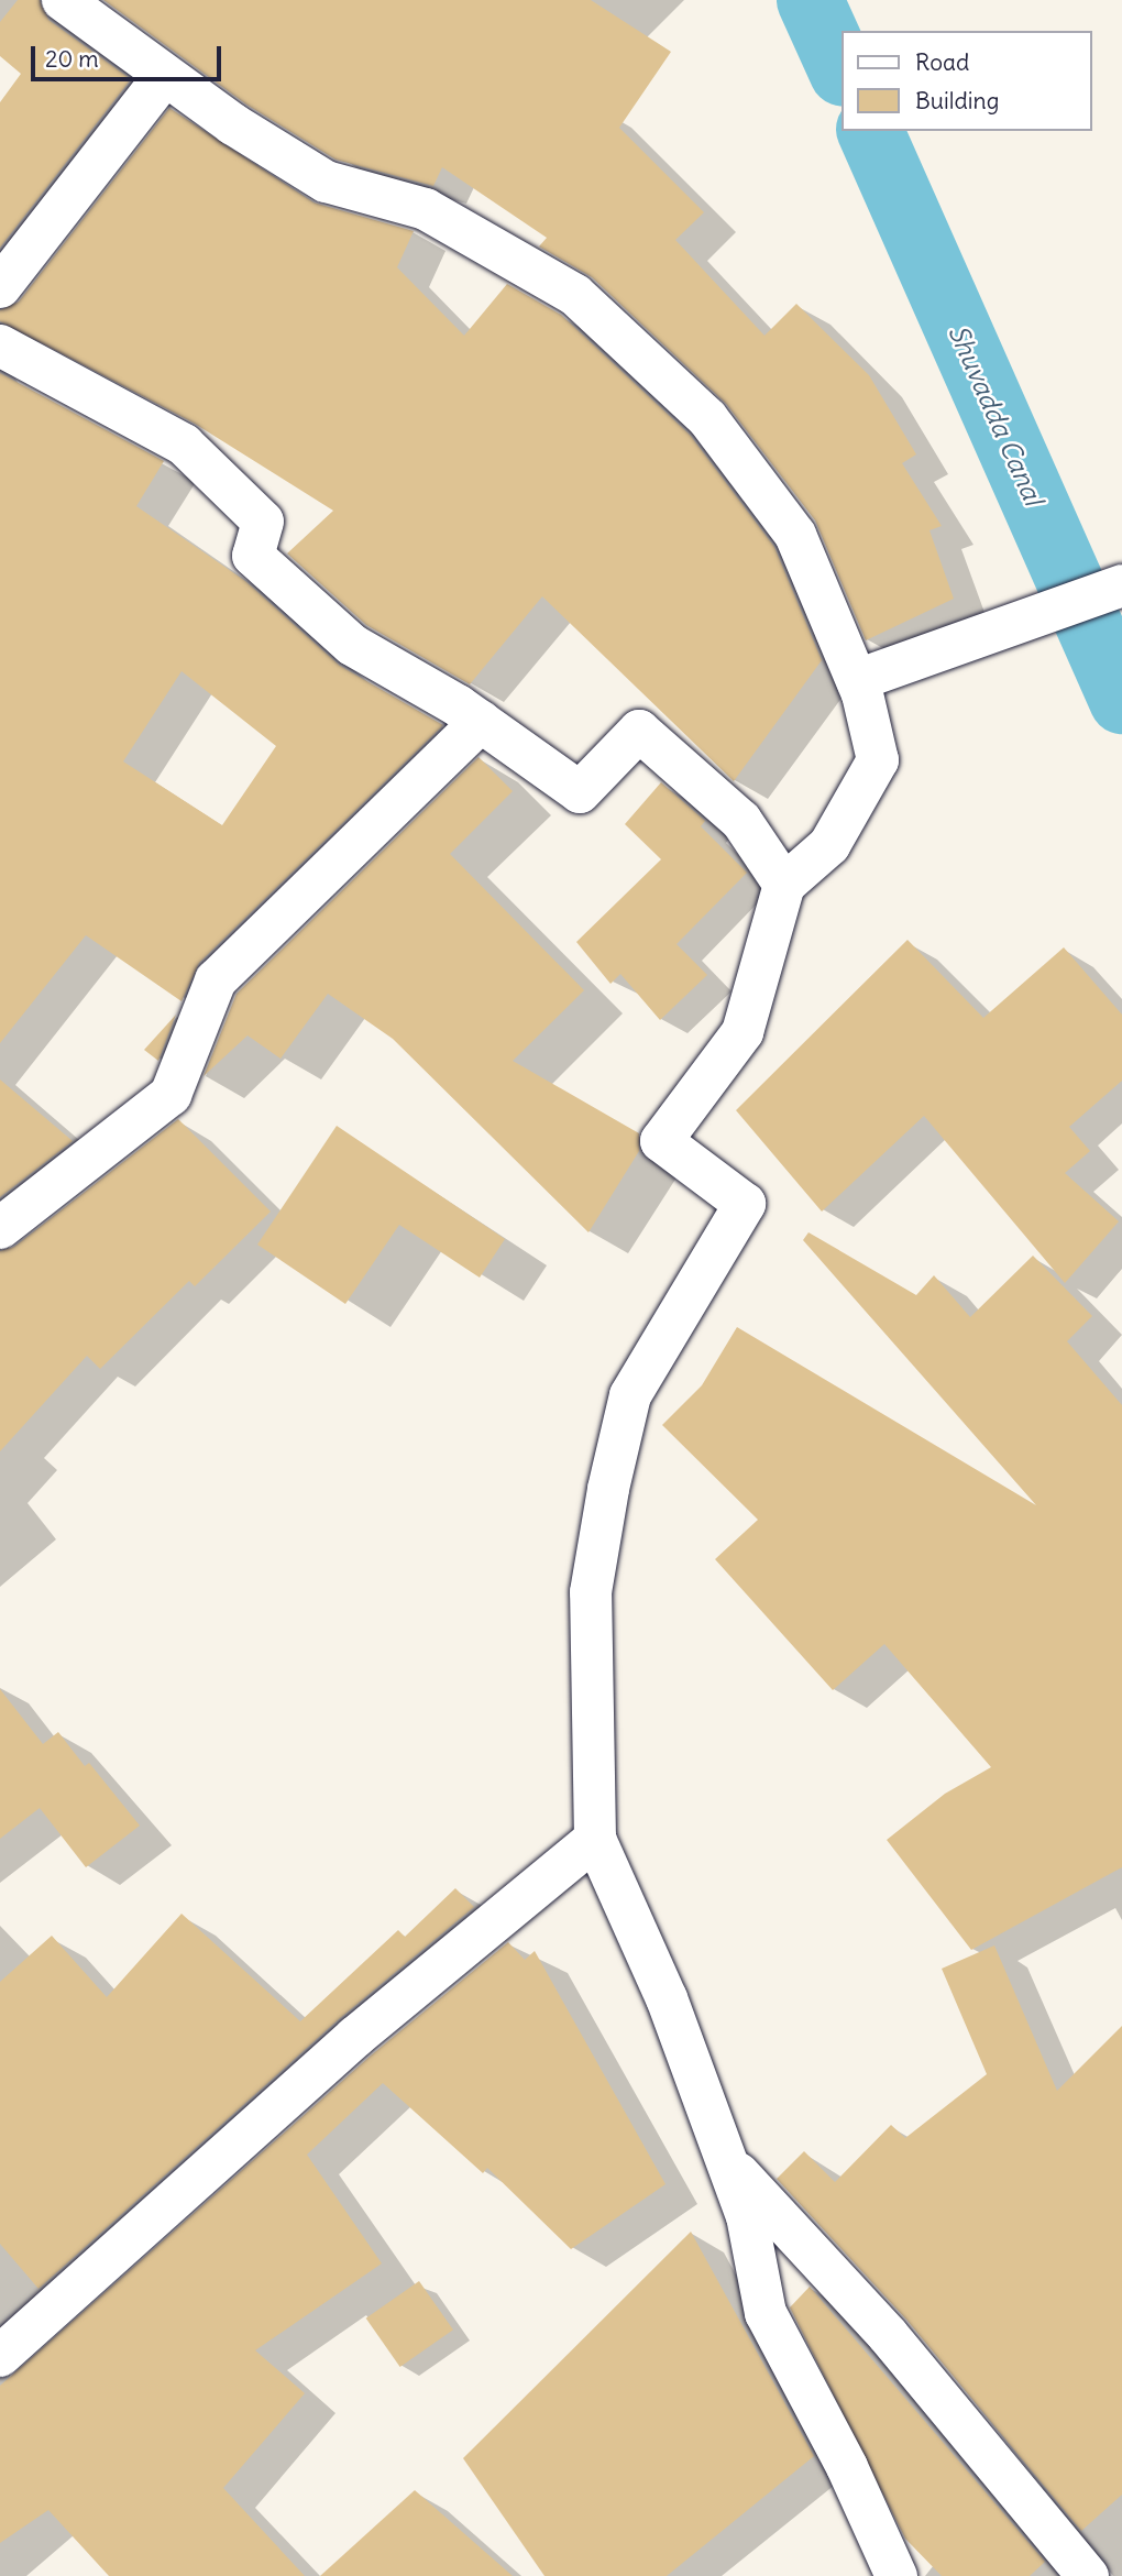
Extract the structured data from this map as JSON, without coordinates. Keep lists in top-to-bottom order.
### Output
{
  "water": ["Shuvadda Canal"],
  "legend": ["Road", "Building"],
  "scale_bar": "20 m"
}
